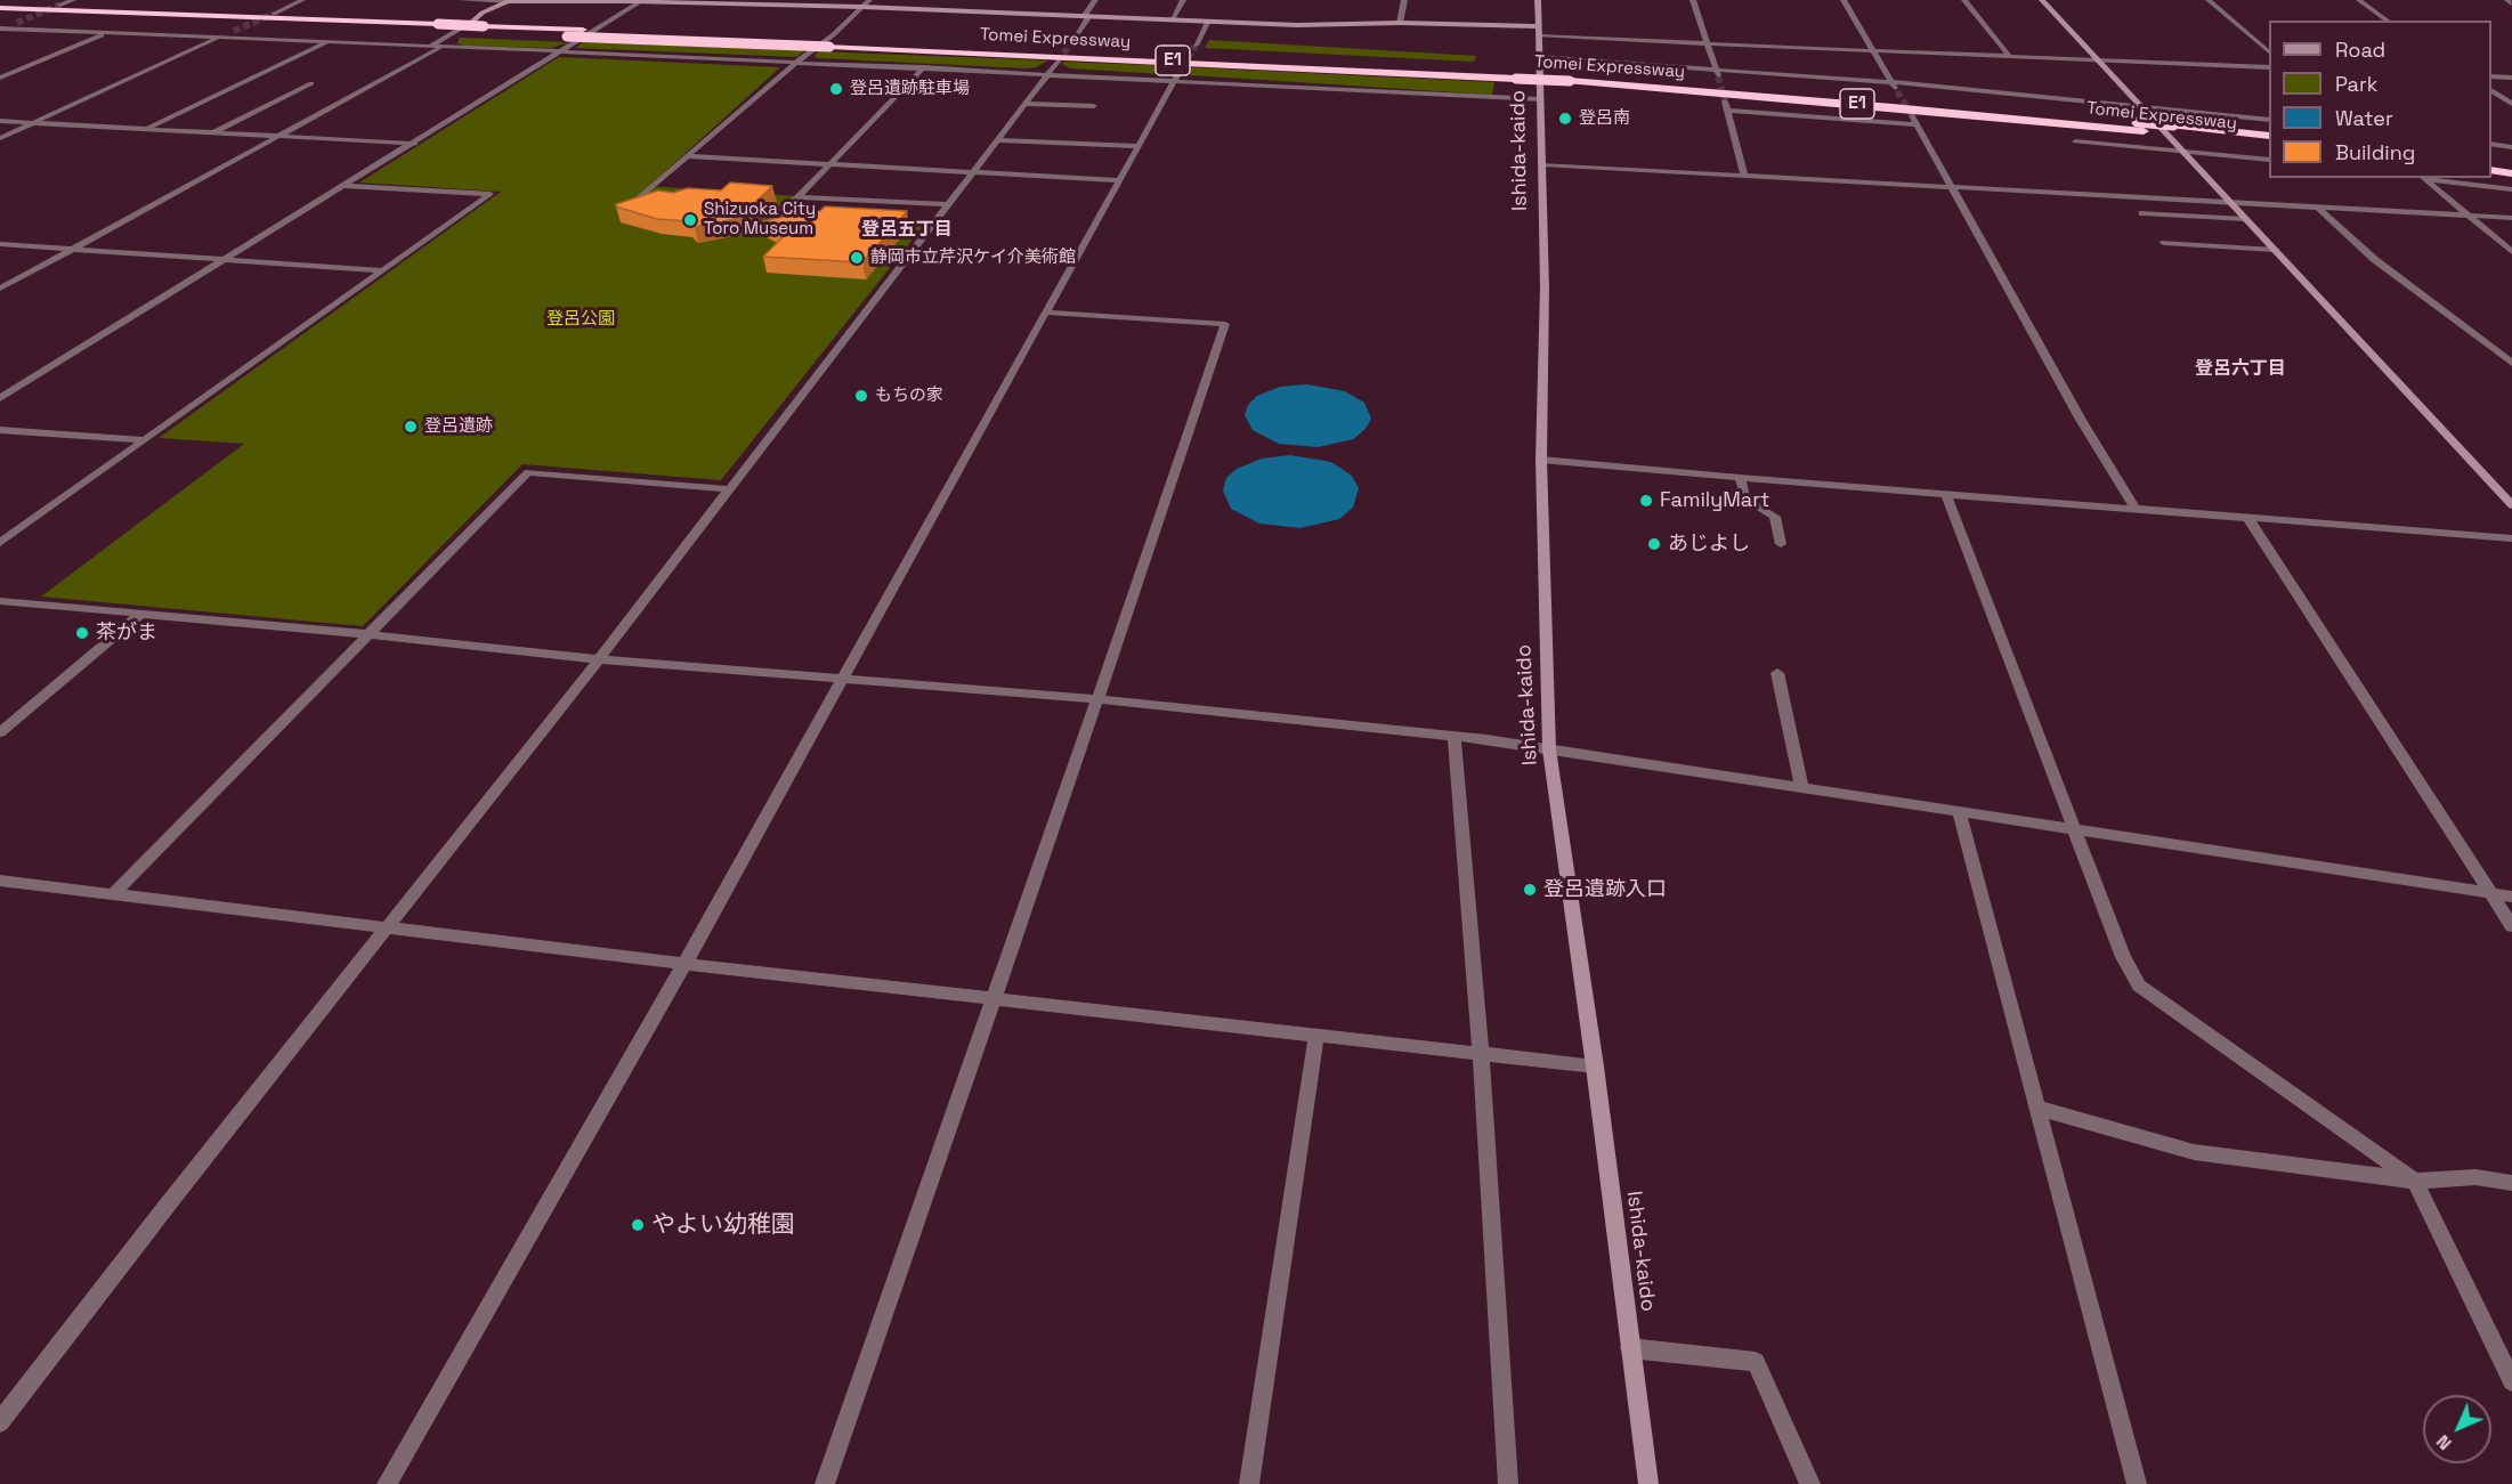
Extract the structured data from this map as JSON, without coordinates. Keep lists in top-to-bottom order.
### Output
{
  "streets": {
    "highway": ["Tomei Expressway", "E1"],
    "street": ["Ishida-kaido"]
  },
  "districts": ["登呂五丁目", "登呂六丁目"],
  "parks": ["登呂公園"],
  "places": [
    "登呂遺跡駐車場",
    "登呂南",
    "Shizuoka City Toro Museum",
    "静岡市立芹沢ケイ介美術館",
    "もちの家",
    "登呂遺跡",
    "FamilyMart",
    "あじよし",
    "茶がま",
    "登呂遺跡入口",
    "やよい幼稚園"
  ],
  "legend": [
    "Road",
    "Park",
    "Water",
    "Building"
  ],
  "north": "bottom left"
}
